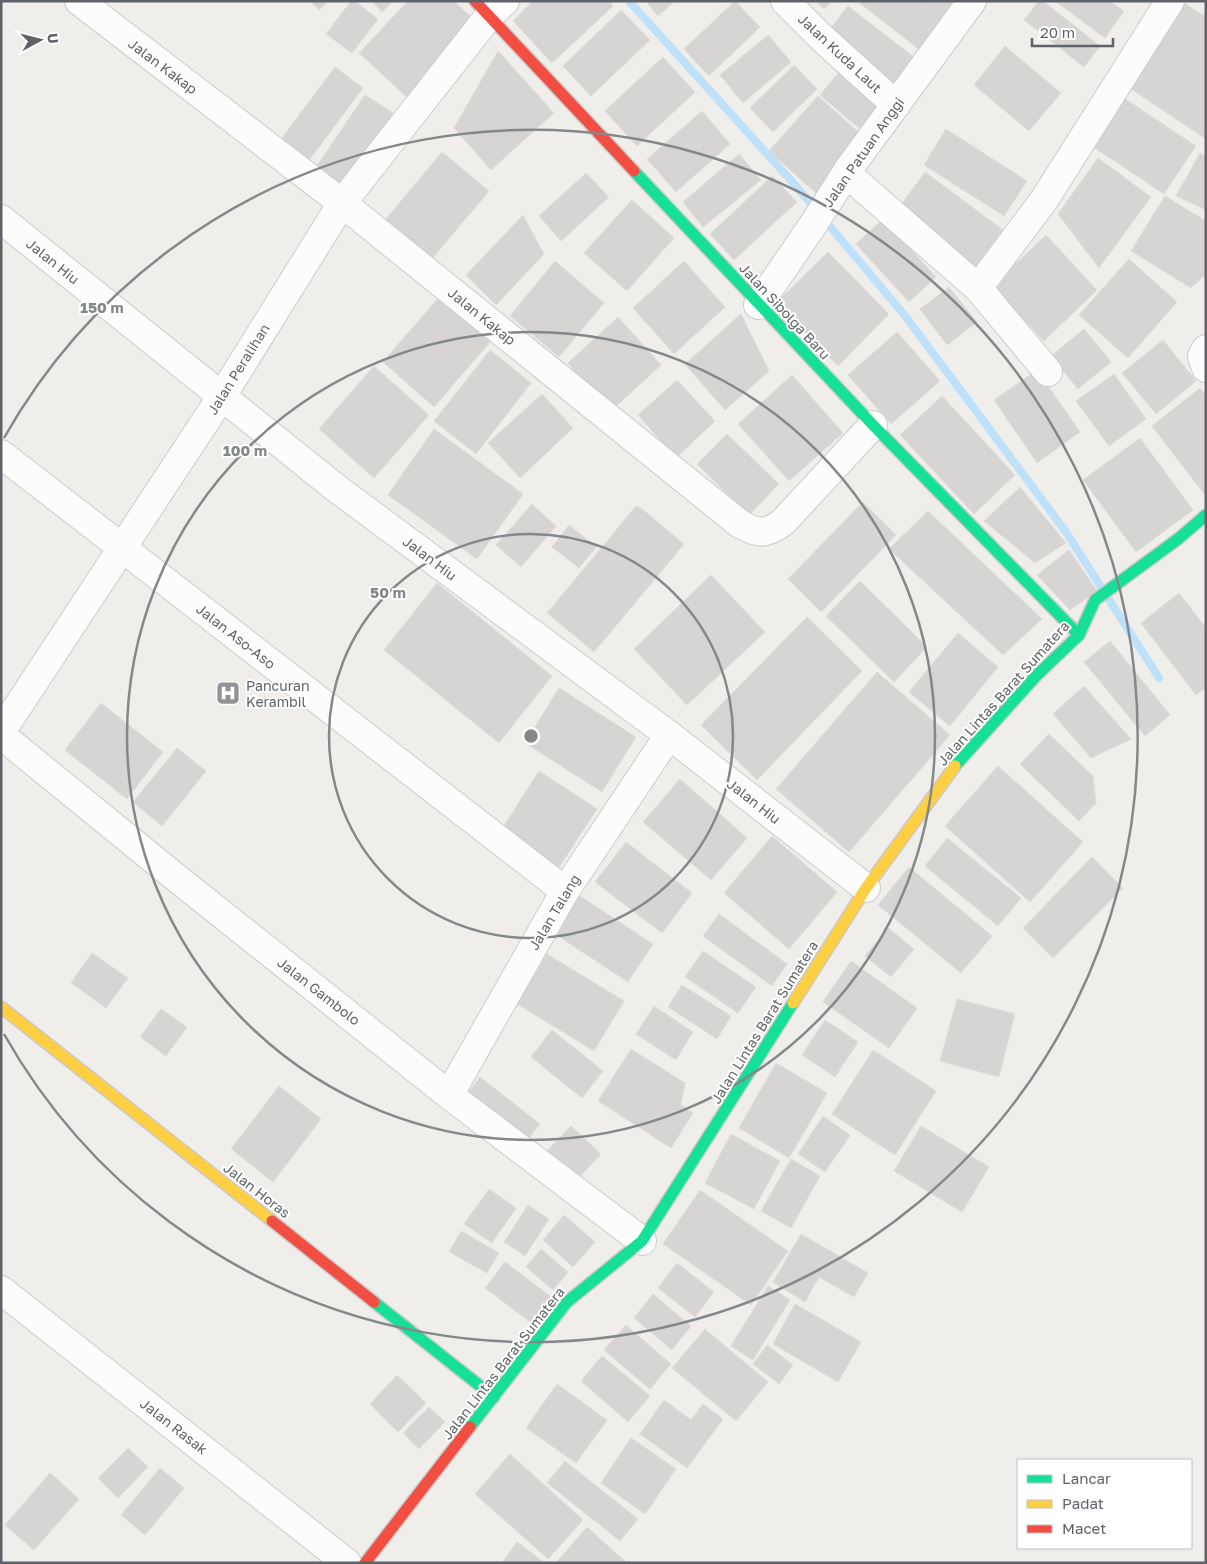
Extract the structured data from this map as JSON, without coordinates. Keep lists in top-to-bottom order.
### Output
{
  "streets": {
    "main road": ["Jalan Sibolga Baru", "Jalan Lintas Barat Sumatera", "Jalan Horas"],
    "street": [
      "Jalan Kuda Laut",
      "Jalan Kakap",
      "Jalan Patuan Anggi",
      "Jalan Hiu",
      "Jalan Peralihan",
      "Jalan Aso-Aso",
      "Jalan Talang",
      "Jalan Gambolo",
      "Jalan Rasak"
    ]
  },
  "crossings": [
    ["Jalan Kuda Laut", "Jalan Patuan Anggi"],
    ["Jalan Kakap", "Jalan Sibolga Baru"],
    ["Jalan Kakap", "Jalan Peralihan"],
    ["Jalan Patuan Anggi", "Jalan Sibolga Baru"],
    ["Jalan Hiu", "Jalan Peralihan"],
    ["Jalan Hiu", "Jalan Lintas Barat Sumatera"],
    ["Jalan Hiu", "Jalan Talang"],
    ["Jalan Sibolga Baru", "Jalan Peralihan"],
    ["Jalan Sibolga Baru", "Jalan Lintas Barat Sumatera"],
    ["Jalan Peralihan", "Jalan Aso-Aso"],
    ["Jalan Peralihan", "Jalan Gambolo"],
    ["Jalan Aso-Aso", "Jalan Talang"],
    ["Jalan Lintas Barat Sumatera", "Jalan Gambolo"],
    ["Jalan Lintas Barat Sumatera", "Jalan Horas"],
    ["Jalan Talang", "Jalan Gambolo"]
  ],
  "places": {
    "hospital": ["Pancuran Kerambil"]
  },
  "legend": ["Lancar", "Padat", "Macet"],
  "scale_bar": "20 m",
  "north": "right",
  "rings": ["150 m", "100 m", "50 m"]
}
